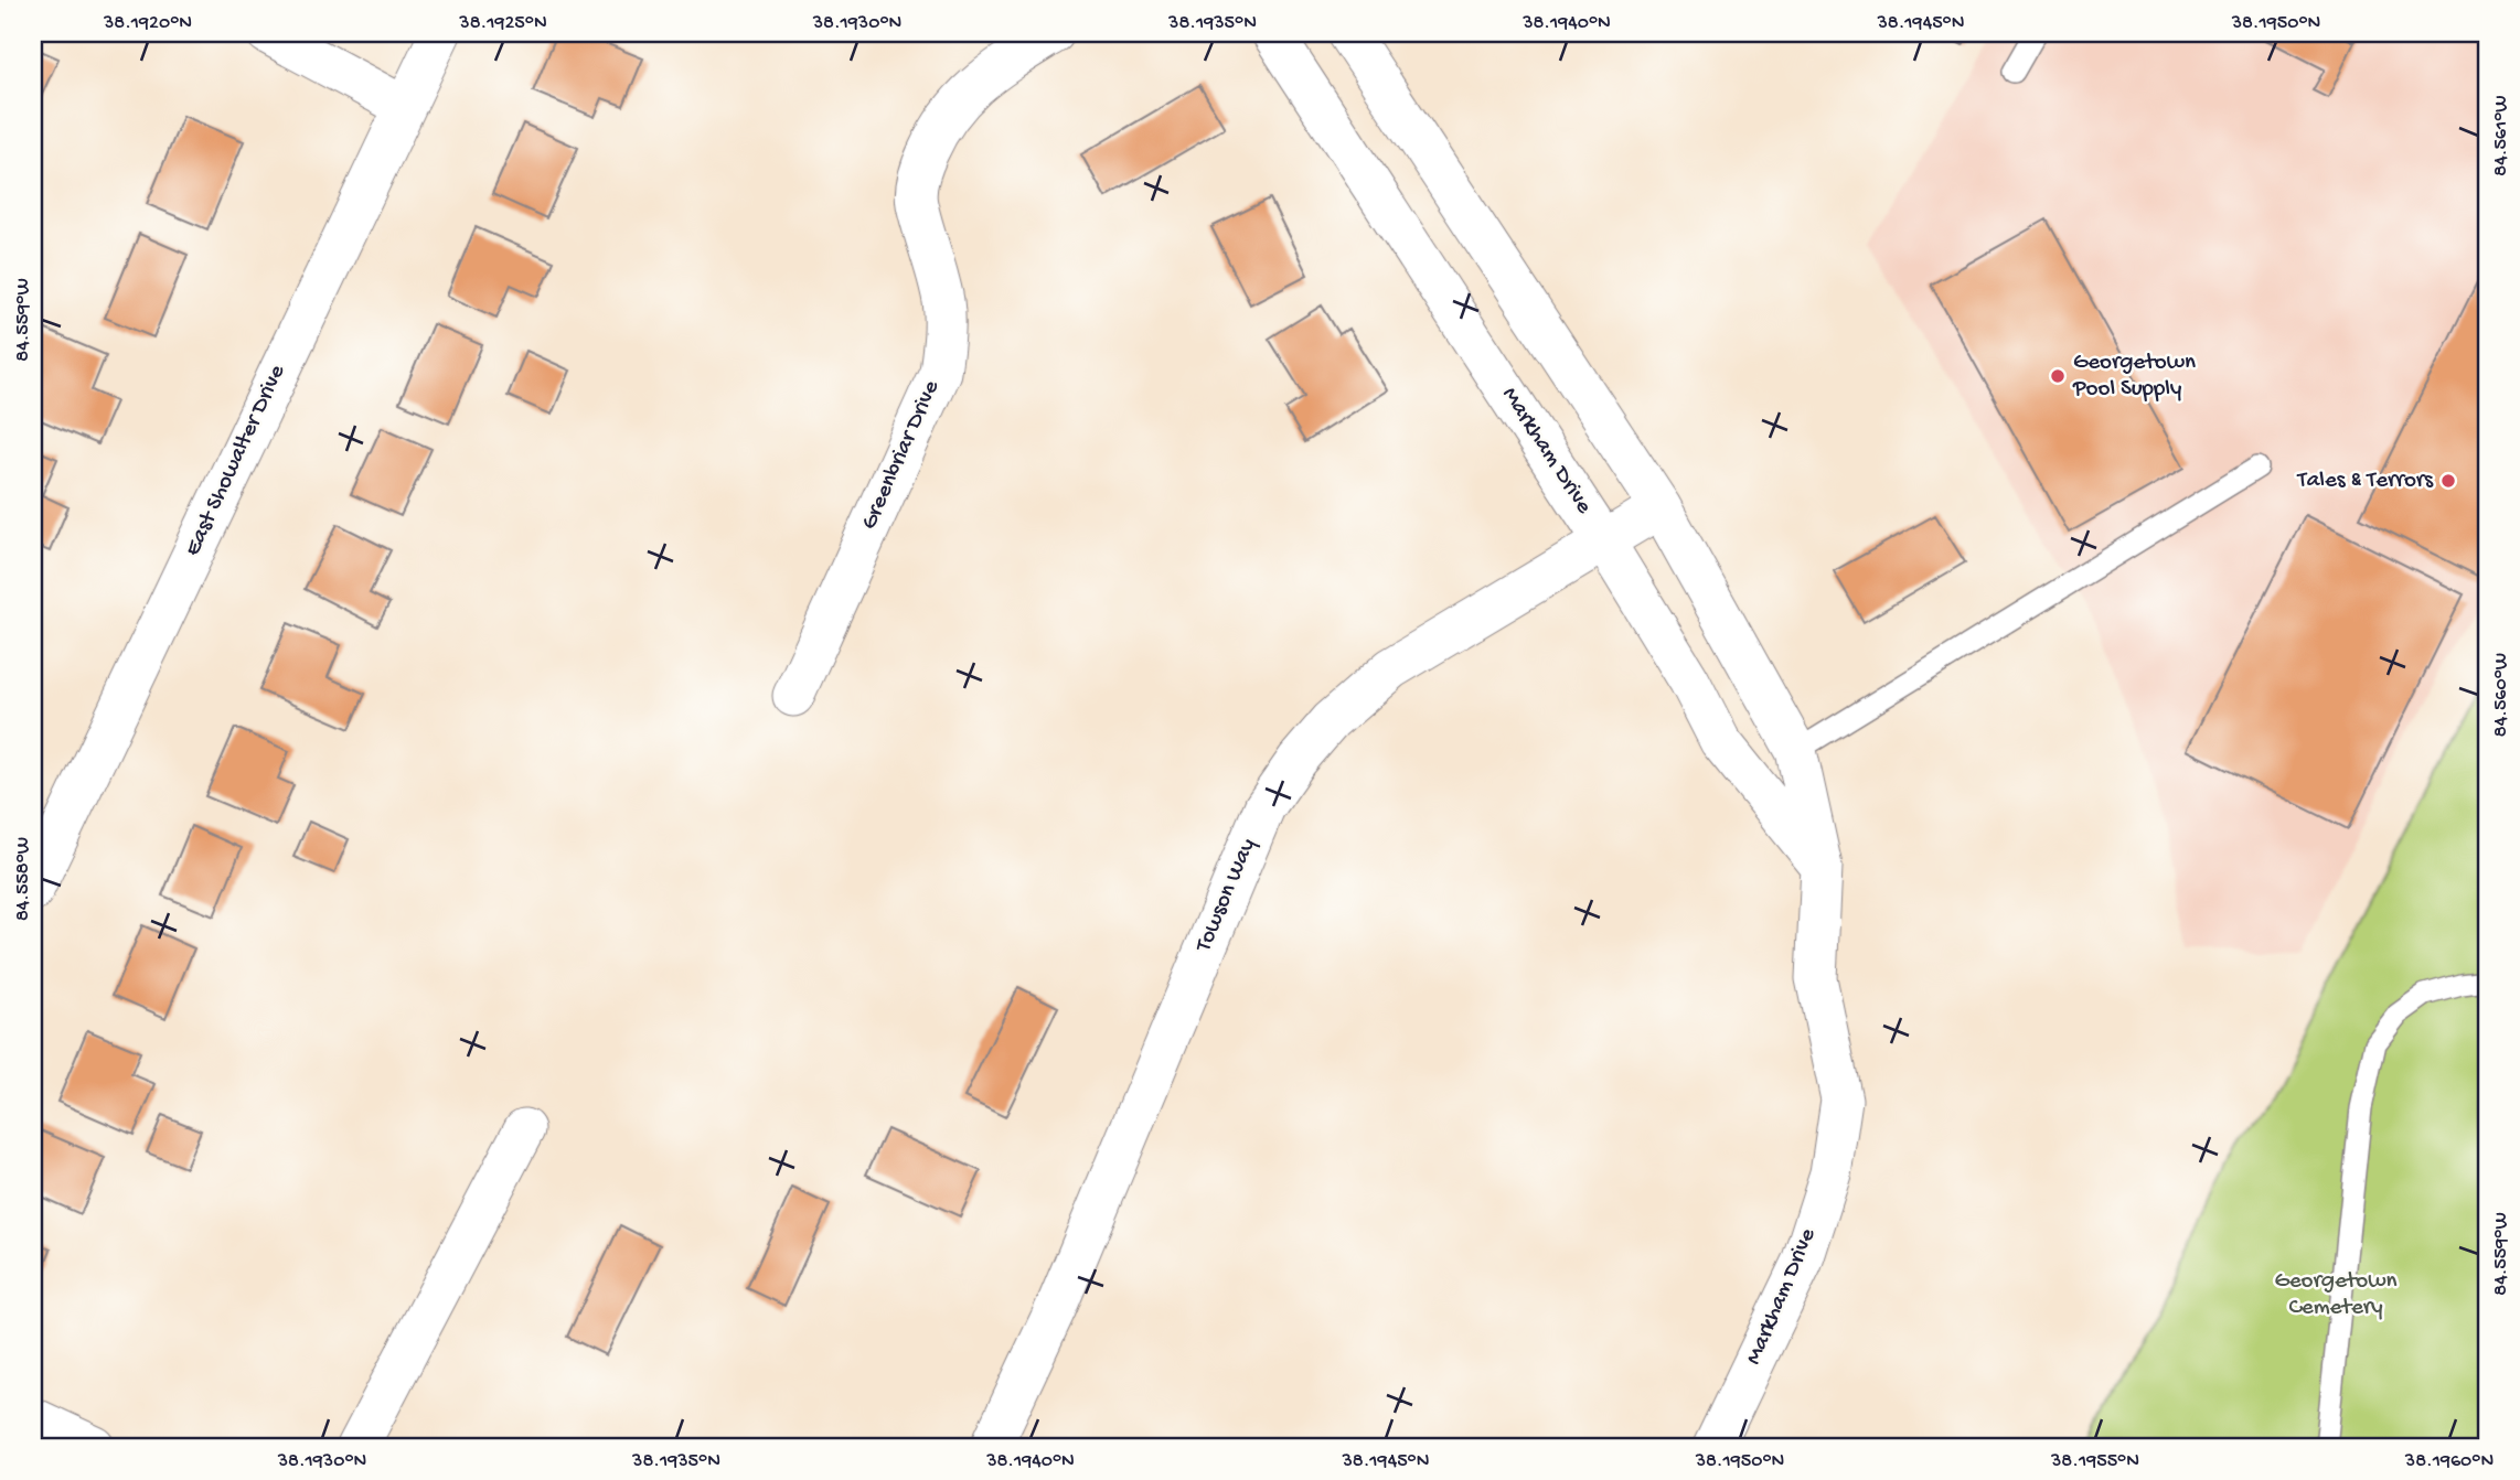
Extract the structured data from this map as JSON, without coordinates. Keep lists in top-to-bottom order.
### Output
{
  "streets": {
    "street": [
      "Markham Drive",
      "Greenbriar Drive",
      "East Showalter Drive",
      "Towson Way"
    ]
  },
  "crossings": [
    ["Markham Drive", "Towson Way"]
  ],
  "parks": ["Georgetown Cemetery"],
  "places": ["Georgetown Pool Supply", "Tales & Terrors"],
  "coordinates": [
    "38.1920°N",
    "38.1925°N",
    "38.1930°N",
    "38.1935°N",
    "38.1940°N",
    "38.1945°N",
    "38.1950°N",
    "84.561°W",
    "84.559°W",
    "84.560°W",
    "84.558°W",
    "38.1955°N",
    "38.1960°N"
  ]
}
